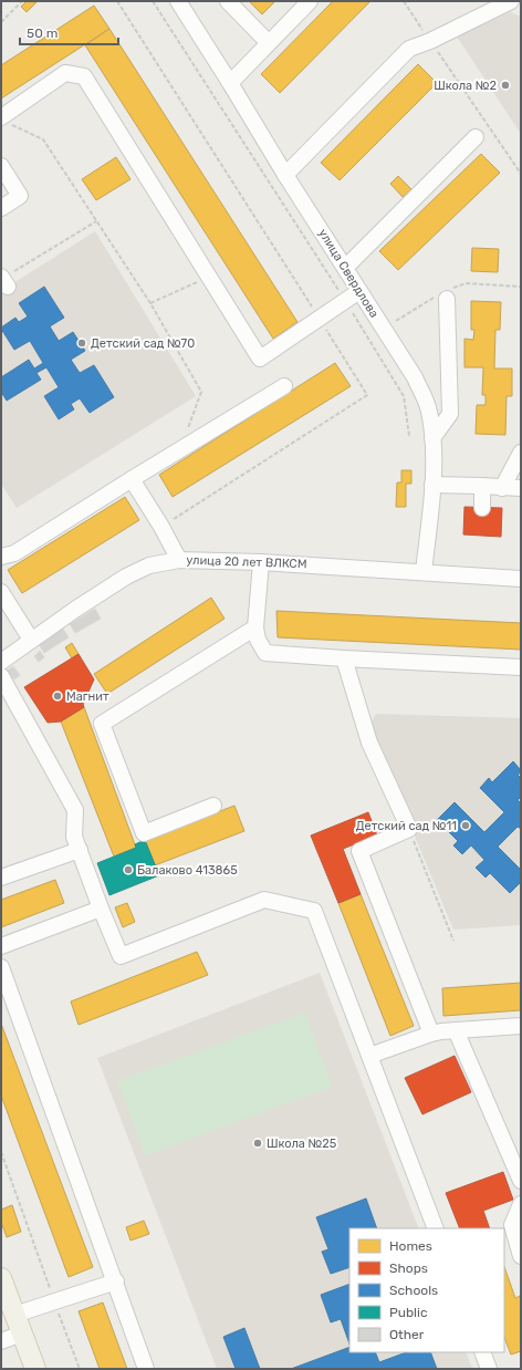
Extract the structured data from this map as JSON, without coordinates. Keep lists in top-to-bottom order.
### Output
{
  "streets": {
    "street": ["улица Свердлова", "улица 20 лет ВЛКСМ"]
  },
  "crossings": [
    ["улица Свердлова", "улица 20 лет ВЛКСМ"]
  ],
  "places": [
    "Школа №2",
    "Детский сад №70",
    "Магнит",
    "Детский сад №11",
    "Балаково 413865",
    "Школа №25"
  ],
  "legend": [
    "Homes",
    "Shops",
    "Schools",
    "Public",
    "Other"
  ],
  "scale_bar": "50 m"
}
